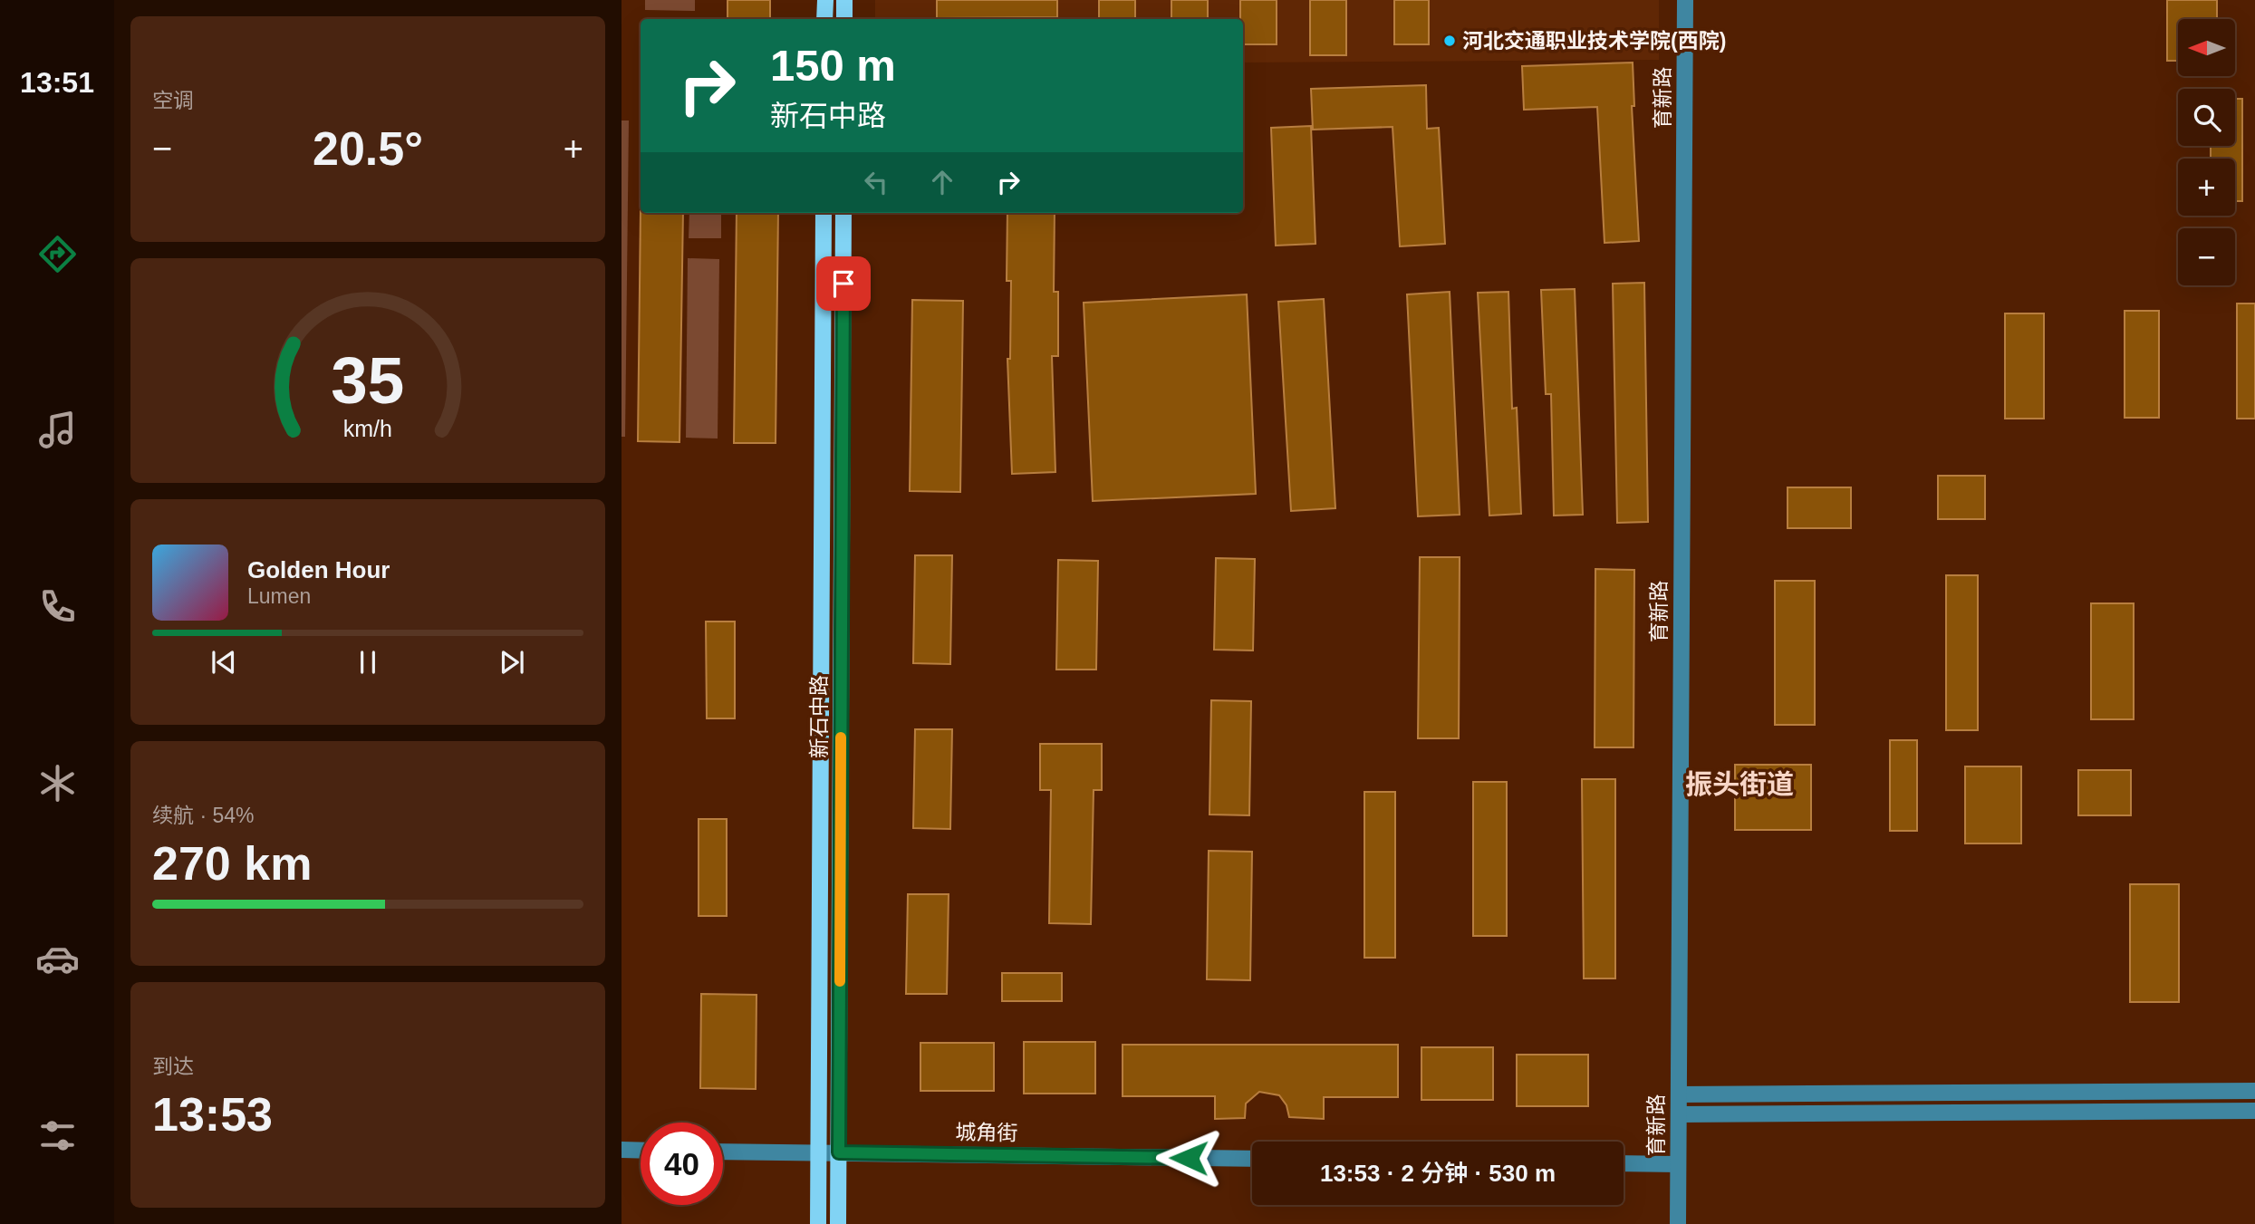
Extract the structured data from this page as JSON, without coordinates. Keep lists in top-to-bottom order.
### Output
{
  "streets": {
    "main road": ["新石中路"],
    "street": ["育新路", "城角街"]
  },
  "crossings": [
    ["新石中路", "城角街"]
  ],
  "districts": ["振头街道"],
  "places": ["河北交通职业技术学院(西院)"],
  "north": "left",
  "page": {
    "tabs": "13:51",
    "tile": [
      "空调",
      ["续航 · 54%", "270 km"],
      ["到达", "13:53"]
    ],
    "map_buttons": ["+", "−"],
    "turn": ["150 m", "新石中路"],
    "heat": ["−", "20.5°", "+"],
    "song": ["Golden Hour", "Lumen"],
    "limit": "40",
    "trip": "13:53 · 2 分钟 · 530 m",
    "gauge": ["35", "km/h"]
  }
}
